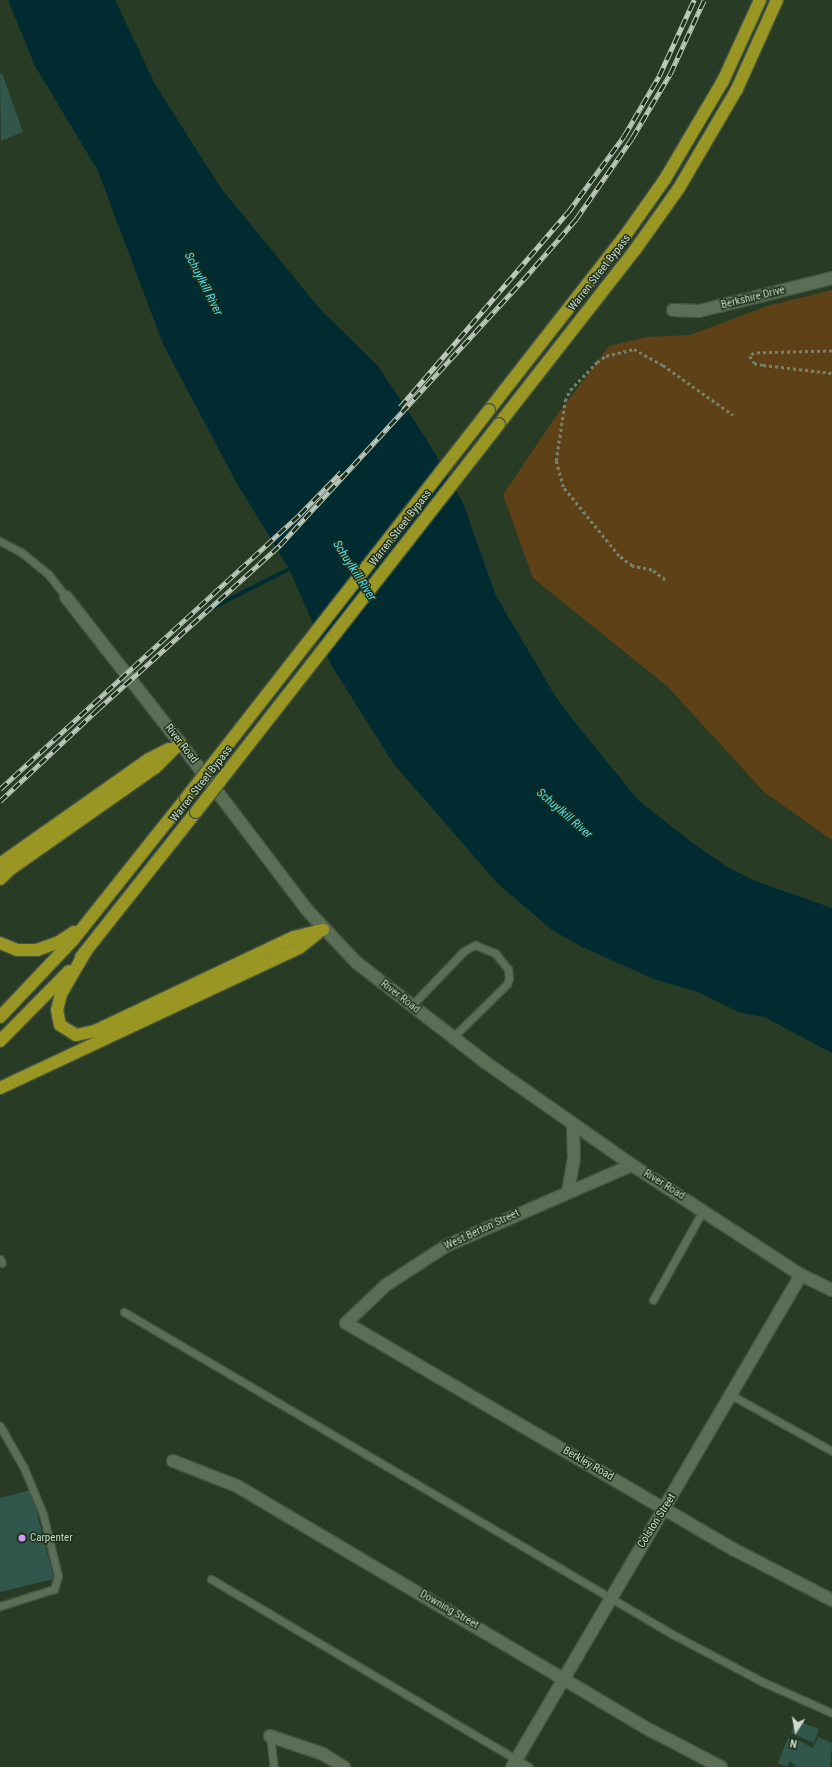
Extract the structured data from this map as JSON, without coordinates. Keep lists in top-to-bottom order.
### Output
{
  "streets": {
    "highway": ["Warren Street Bypass"],
    "street": [
      "Berkshire Drive",
      "River Road",
      "West Berton Street",
      "Berkley Road",
      "Colston Street",
      "Downing Street"
    ]
  },
  "crossings": [
    ["River Road", "West Berton Street"],
    ["River Road", "Colston Street"],
    ["West Berton Street", "Berkley Road"],
    ["Berkley Road", "Colston Street"],
    ["Colston Street", "Downing Street"]
  ],
  "water": ["Schuylkill River"],
  "places": ["Carpenter"],
  "north": "bottom"
}
